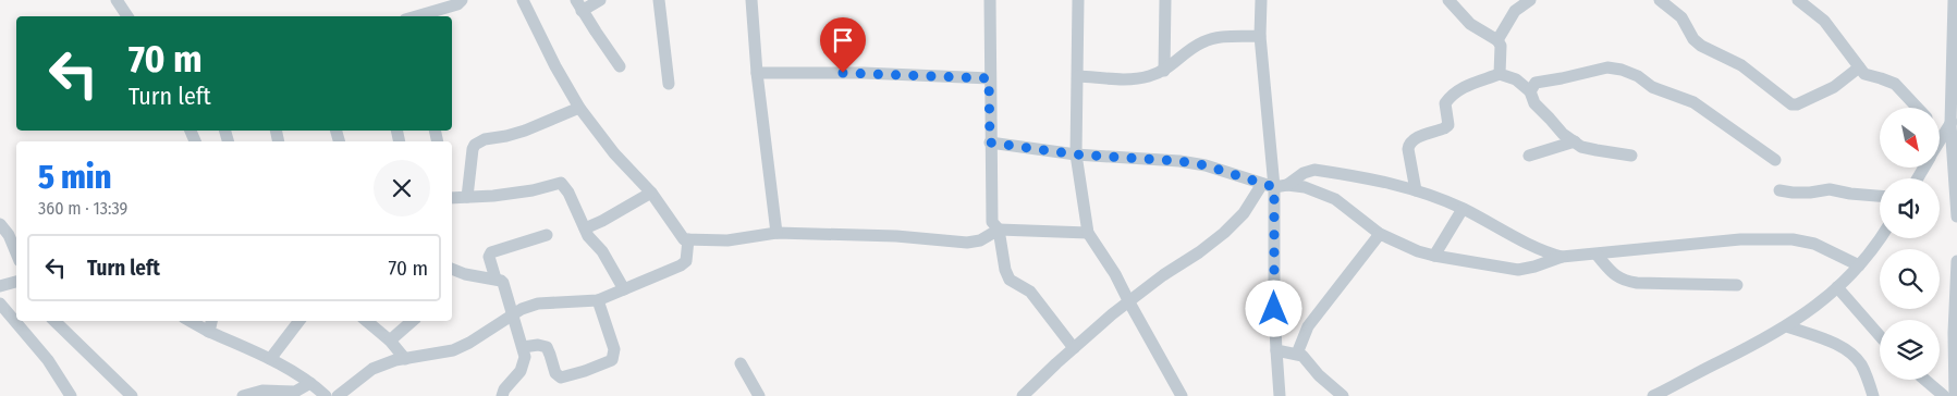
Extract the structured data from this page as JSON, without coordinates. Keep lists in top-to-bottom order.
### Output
{
  "north": "bottom right",
  "page": {
    "turn": ["70 m", "Turn left"],
    "heading": ["5 min", "360 m · 13:39"],
    "list": [
      {
        "name": "Turn left",
        "value": "70 m"
      }
    ]
  }
}
